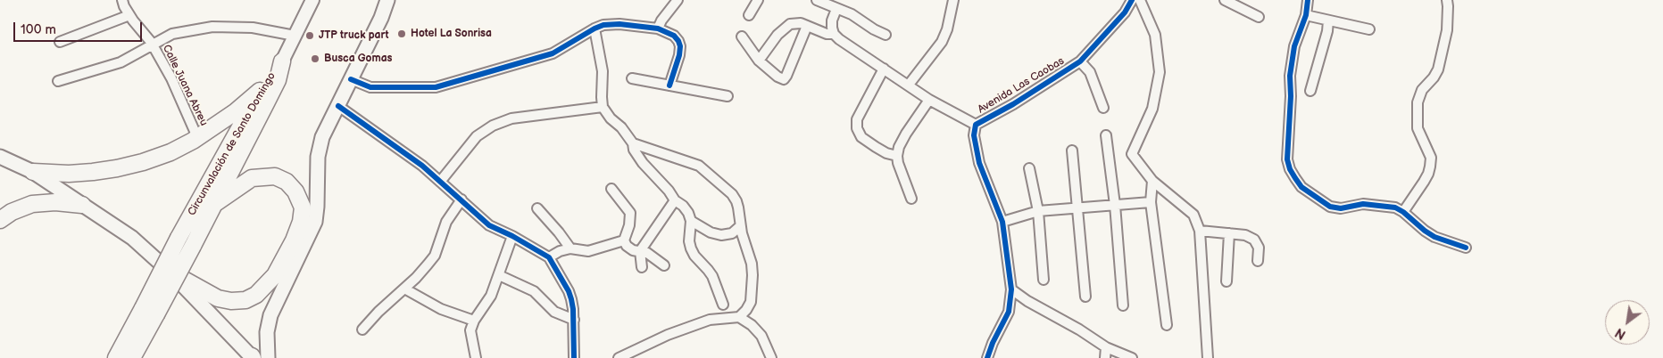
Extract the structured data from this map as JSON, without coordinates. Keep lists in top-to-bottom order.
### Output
{
  "streets": {
    "highway": ["Circunvalación de Santo Domingo"],
    "street": ["Calle Juana Abreu", "Avenida Las Caobas"]
  },
  "places": ["Hotel La Sonrisa", "JTP truck part", "Busca Gomas"],
  "scale_bar": "100 m",
  "north": "bottom left"
}
